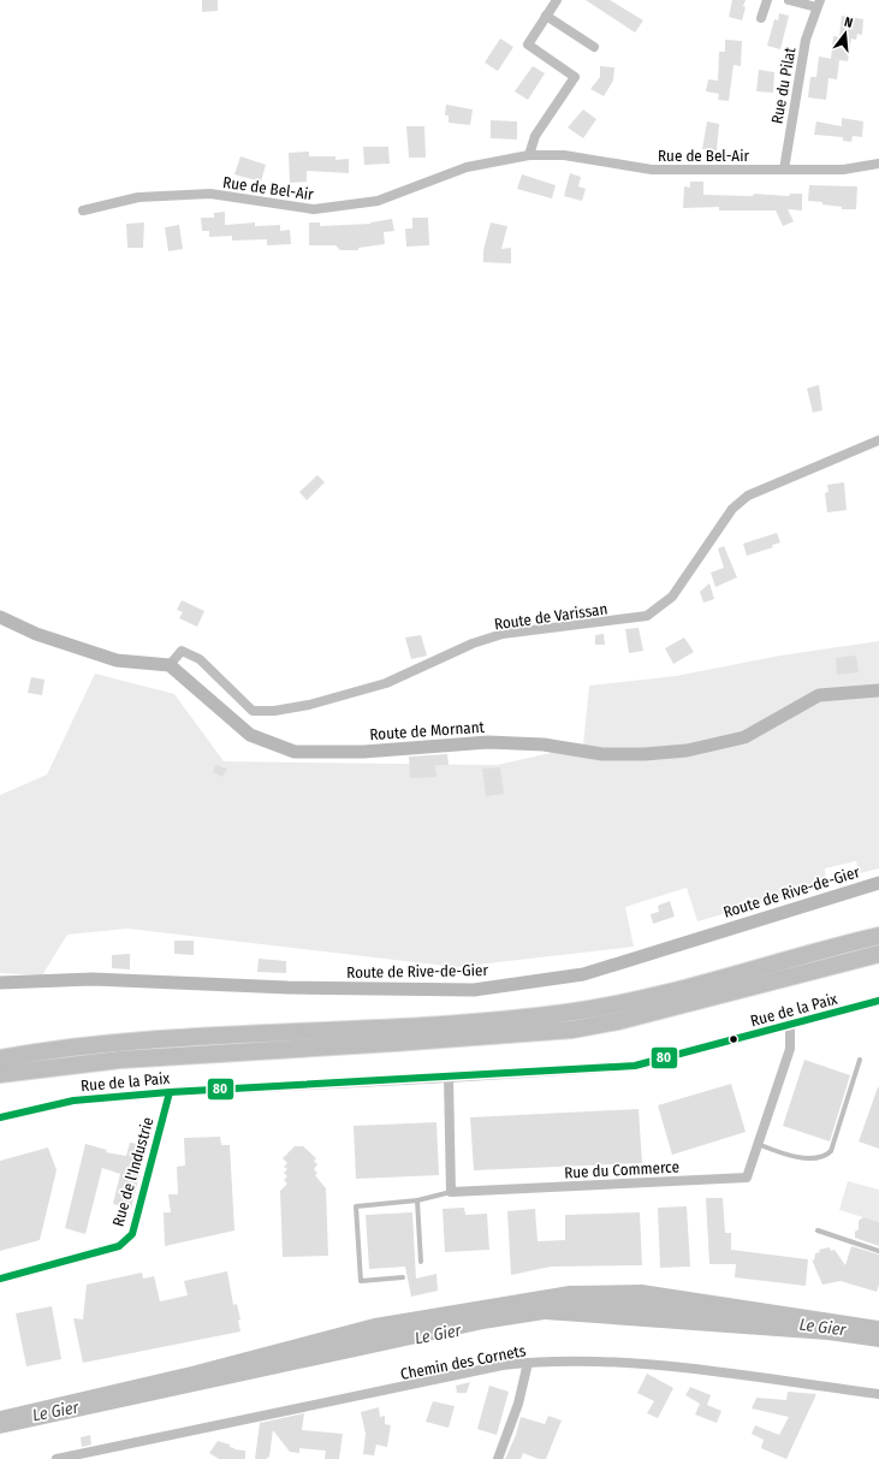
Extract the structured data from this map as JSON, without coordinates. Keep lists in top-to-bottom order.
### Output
{
  "streets": {
    "main road": ["Route de Mornant", "Route de Rive-de-Gier"],
    "street": [
      "Rue du Pilat",
      "Rue de Bel-Air",
      "Route de Varissan",
      "Rue de la Paix",
      "Rue du Commerce",
      "Rue de l'Industrie",
      "Chemin des Cornets"
    ]
  },
  "crossings": [
    ["Rue du Pilat", "Rue de Bel-Air"],
    ["Route de Varissan", "Route de Mornant"],
    ["Rue de la Paix", "Rue du Commerce"],
    ["Rue de la Paix", "Rue de l'Industrie"]
  ],
  "water": ["Le Gier"],
  "lines": ["transit line 80"],
  "north": "top"
}
